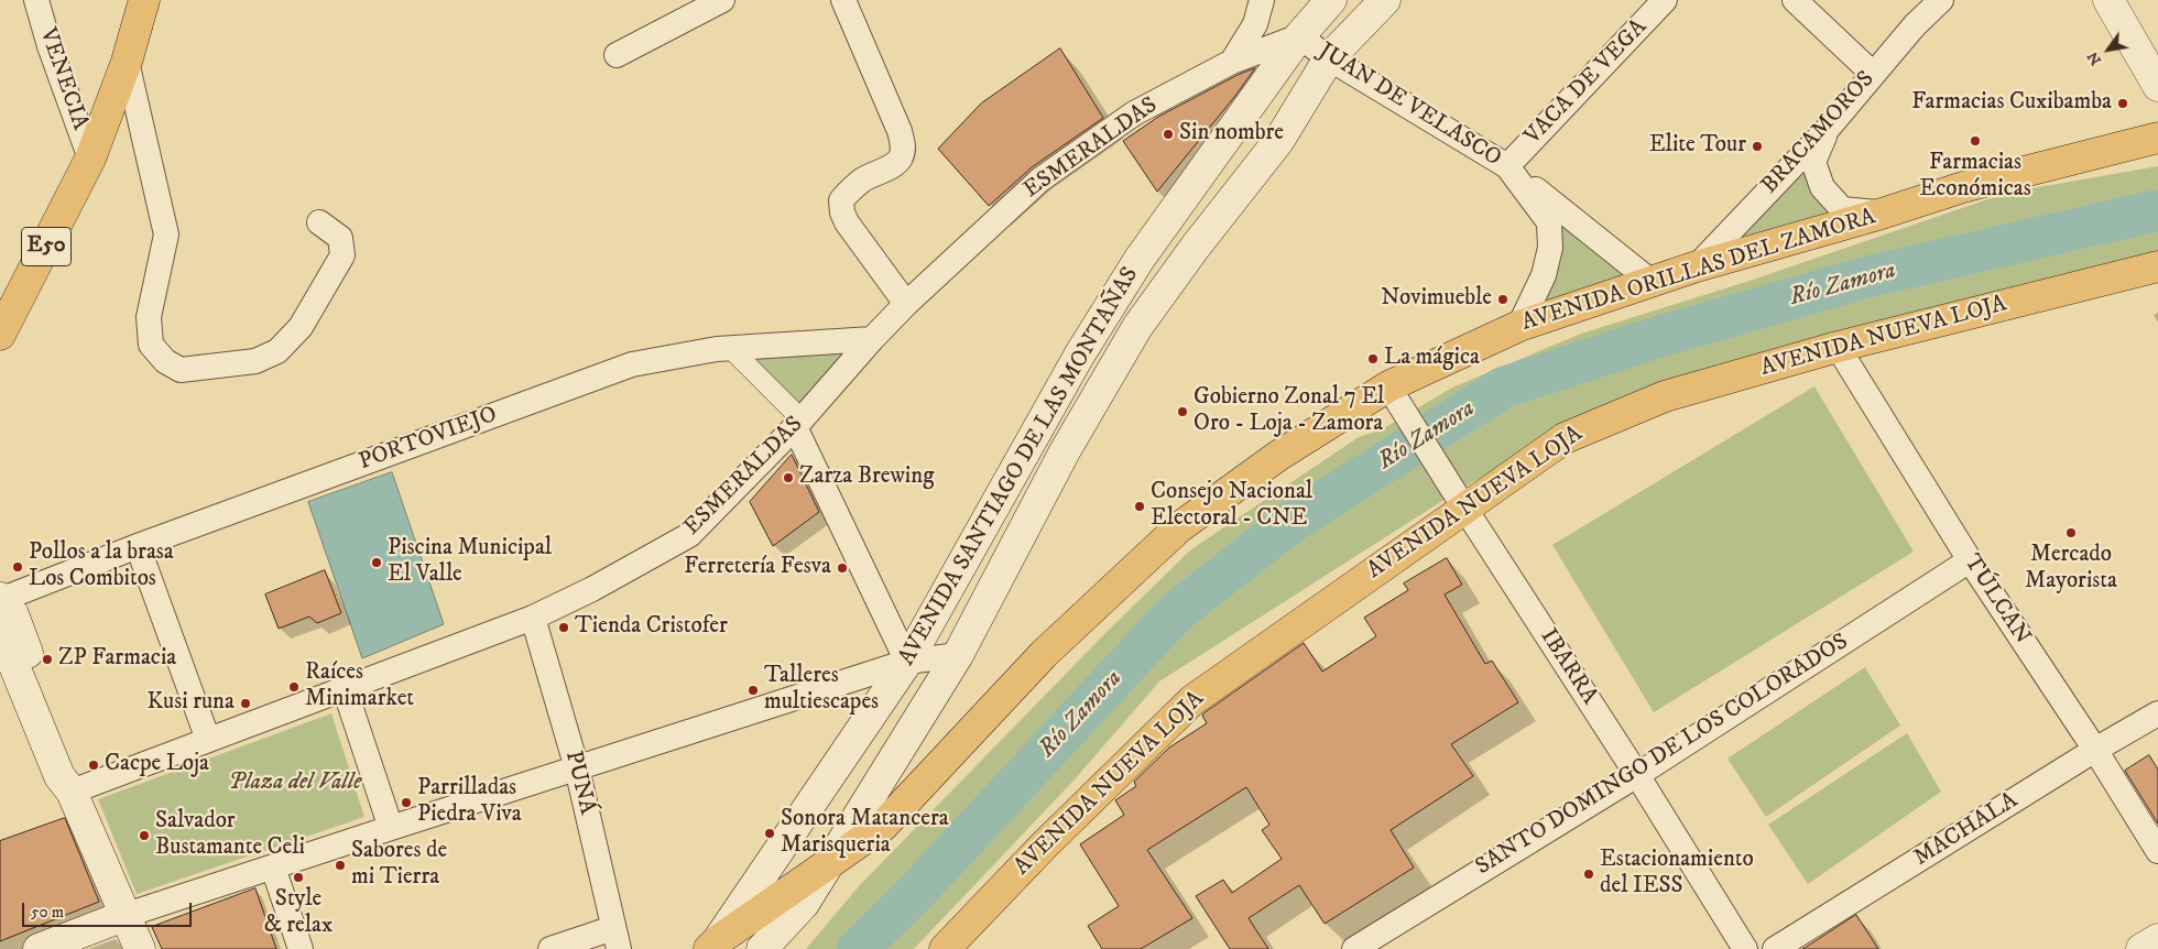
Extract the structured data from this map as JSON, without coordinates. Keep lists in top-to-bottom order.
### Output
{
  "streets": {
    "main road": [
      "E50",
      "AVENIDA ORILLAS DEL ZAMORA",
      "AVENIDA NUEVA LOJA",
      "AVENIDA SANTIAGO DE LAS MONTAÑAS"
    ],
    "street": [
      "VENECIA",
      "VACA DE VEGA",
      "JUAN DE VELASCO",
      "BRACAMOROS",
      "ESMERALDAS",
      "PORTOVIEJO",
      "TÚLCAN",
      "IBARRA",
      "SANTO DOMINGO DE LOS COLORADOS",
      "PUNÁ",
      "MACHALA"
    ]
  },
  "crossings": [
    ["VENECIA", "E50"],
    ["VACA DE VEGA", "JUAN DE VELASCO"],
    ["JUAN DE VELASCO", "ESMERALDAS"],
    ["JUAN DE VELASCO", "AVENIDA ORILLAS DEL ZAMORA"],
    ["JUAN DE VELASCO", "AVENIDA SANTIAGO DE LAS MONTAÑAS"],
    ["BRACAMOROS", "AVENIDA ORILLAS DEL ZAMORA"],
    ["ESMERALDAS", "PORTOVIEJO"],
    ["ESMERALDAS", "AVENIDA SANTIAGO DE LAS MONTAÑAS"],
    ["ESMERALDAS", "PUNÁ"],
    ["AVENIDA ORILLAS DEL ZAMORA", "AVENIDA SANTIAGO DE LAS MONTAÑAS"],
    ["AVENIDA ORILLAS DEL ZAMORA", "IBARRA"],
    ["AVENIDA NUEVA LOJA", "TÚLCAN"],
    ["AVENIDA NUEVA LOJA", "IBARRA"],
    ["TÚLCAN", "SANTO DOMINGO DE LOS COLORADOS"],
    ["TÚLCAN", "MACHALA"],
    ["IBARRA", "SANTO DOMINGO DE LOS COLORADOS"]
  ],
  "water": ["Río Zamora"],
  "parks": ["Plaza del Valle"],
  "places": [
    "Farmacias Cuxibamba",
    "Sin nombre",
    "Farmacias Económicas",
    "Elite Tour",
    "Novimueble",
    "La mágica",
    "Gobierno Zonal 7 El Oro - Loja - Zamora",
    "Zarza Brewing",
    "Consejo Nacional Electoral - CNE",
    "Mercado Mayorista",
    "Piscina Municipal El Valle",
    "Pollos a la brasa Los Combitos",
    "Ferretería Fesva",
    "Tienda Cristofer",
    "ZP Farmacia",
    "Raíces Minimarket",
    "Talleres multiescapes",
    "Kusi runa",
    "Cacpe Loja",
    "Parrilladas Piedra Viva",
    "Sonora Matancera Marisqueria",
    "Salvador Bustamante Celi",
    "Sabores de mi Tierra",
    "Estacionamiento del IESS",
    "Style & relax"
  ],
  "scale_bar": "50 m",
  "north": "bottom left"
}
